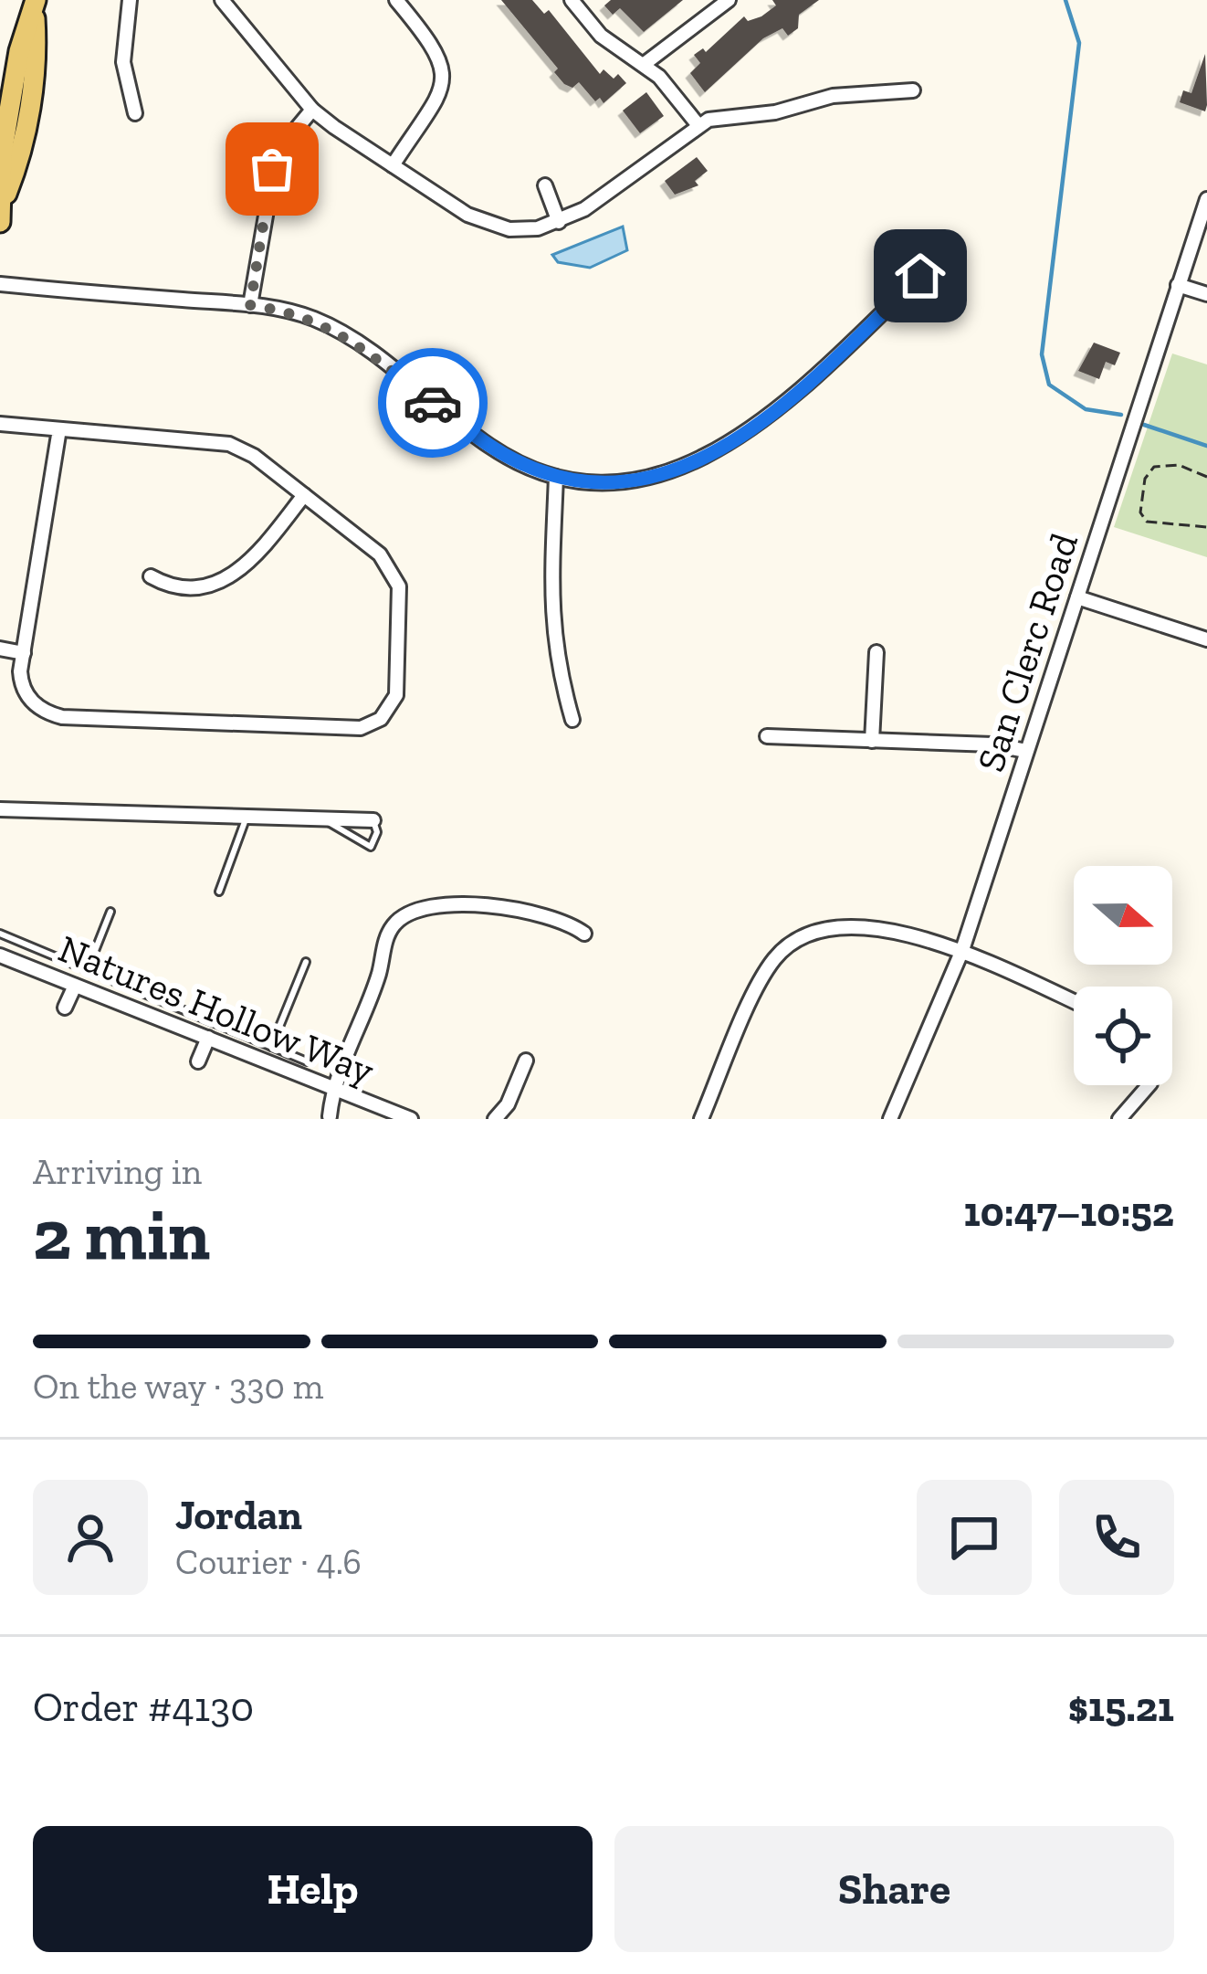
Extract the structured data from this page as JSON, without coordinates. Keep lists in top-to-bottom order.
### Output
{
  "streets": {
    "street": ["San Clerc Road", "Natures Hollow Way"]
  },
  "north": "right",
  "page": {
    "heading": ["2 min", "Arriving in", "10:47–10:52"],
    "panel": [
      "Jordan",
      "Courier · 4.6",
      "Order #4130",
      "$15.21"
    ],
    "bar": "On the way · 330 m",
    "buttons": ["Help", "Share"]
  }
}
